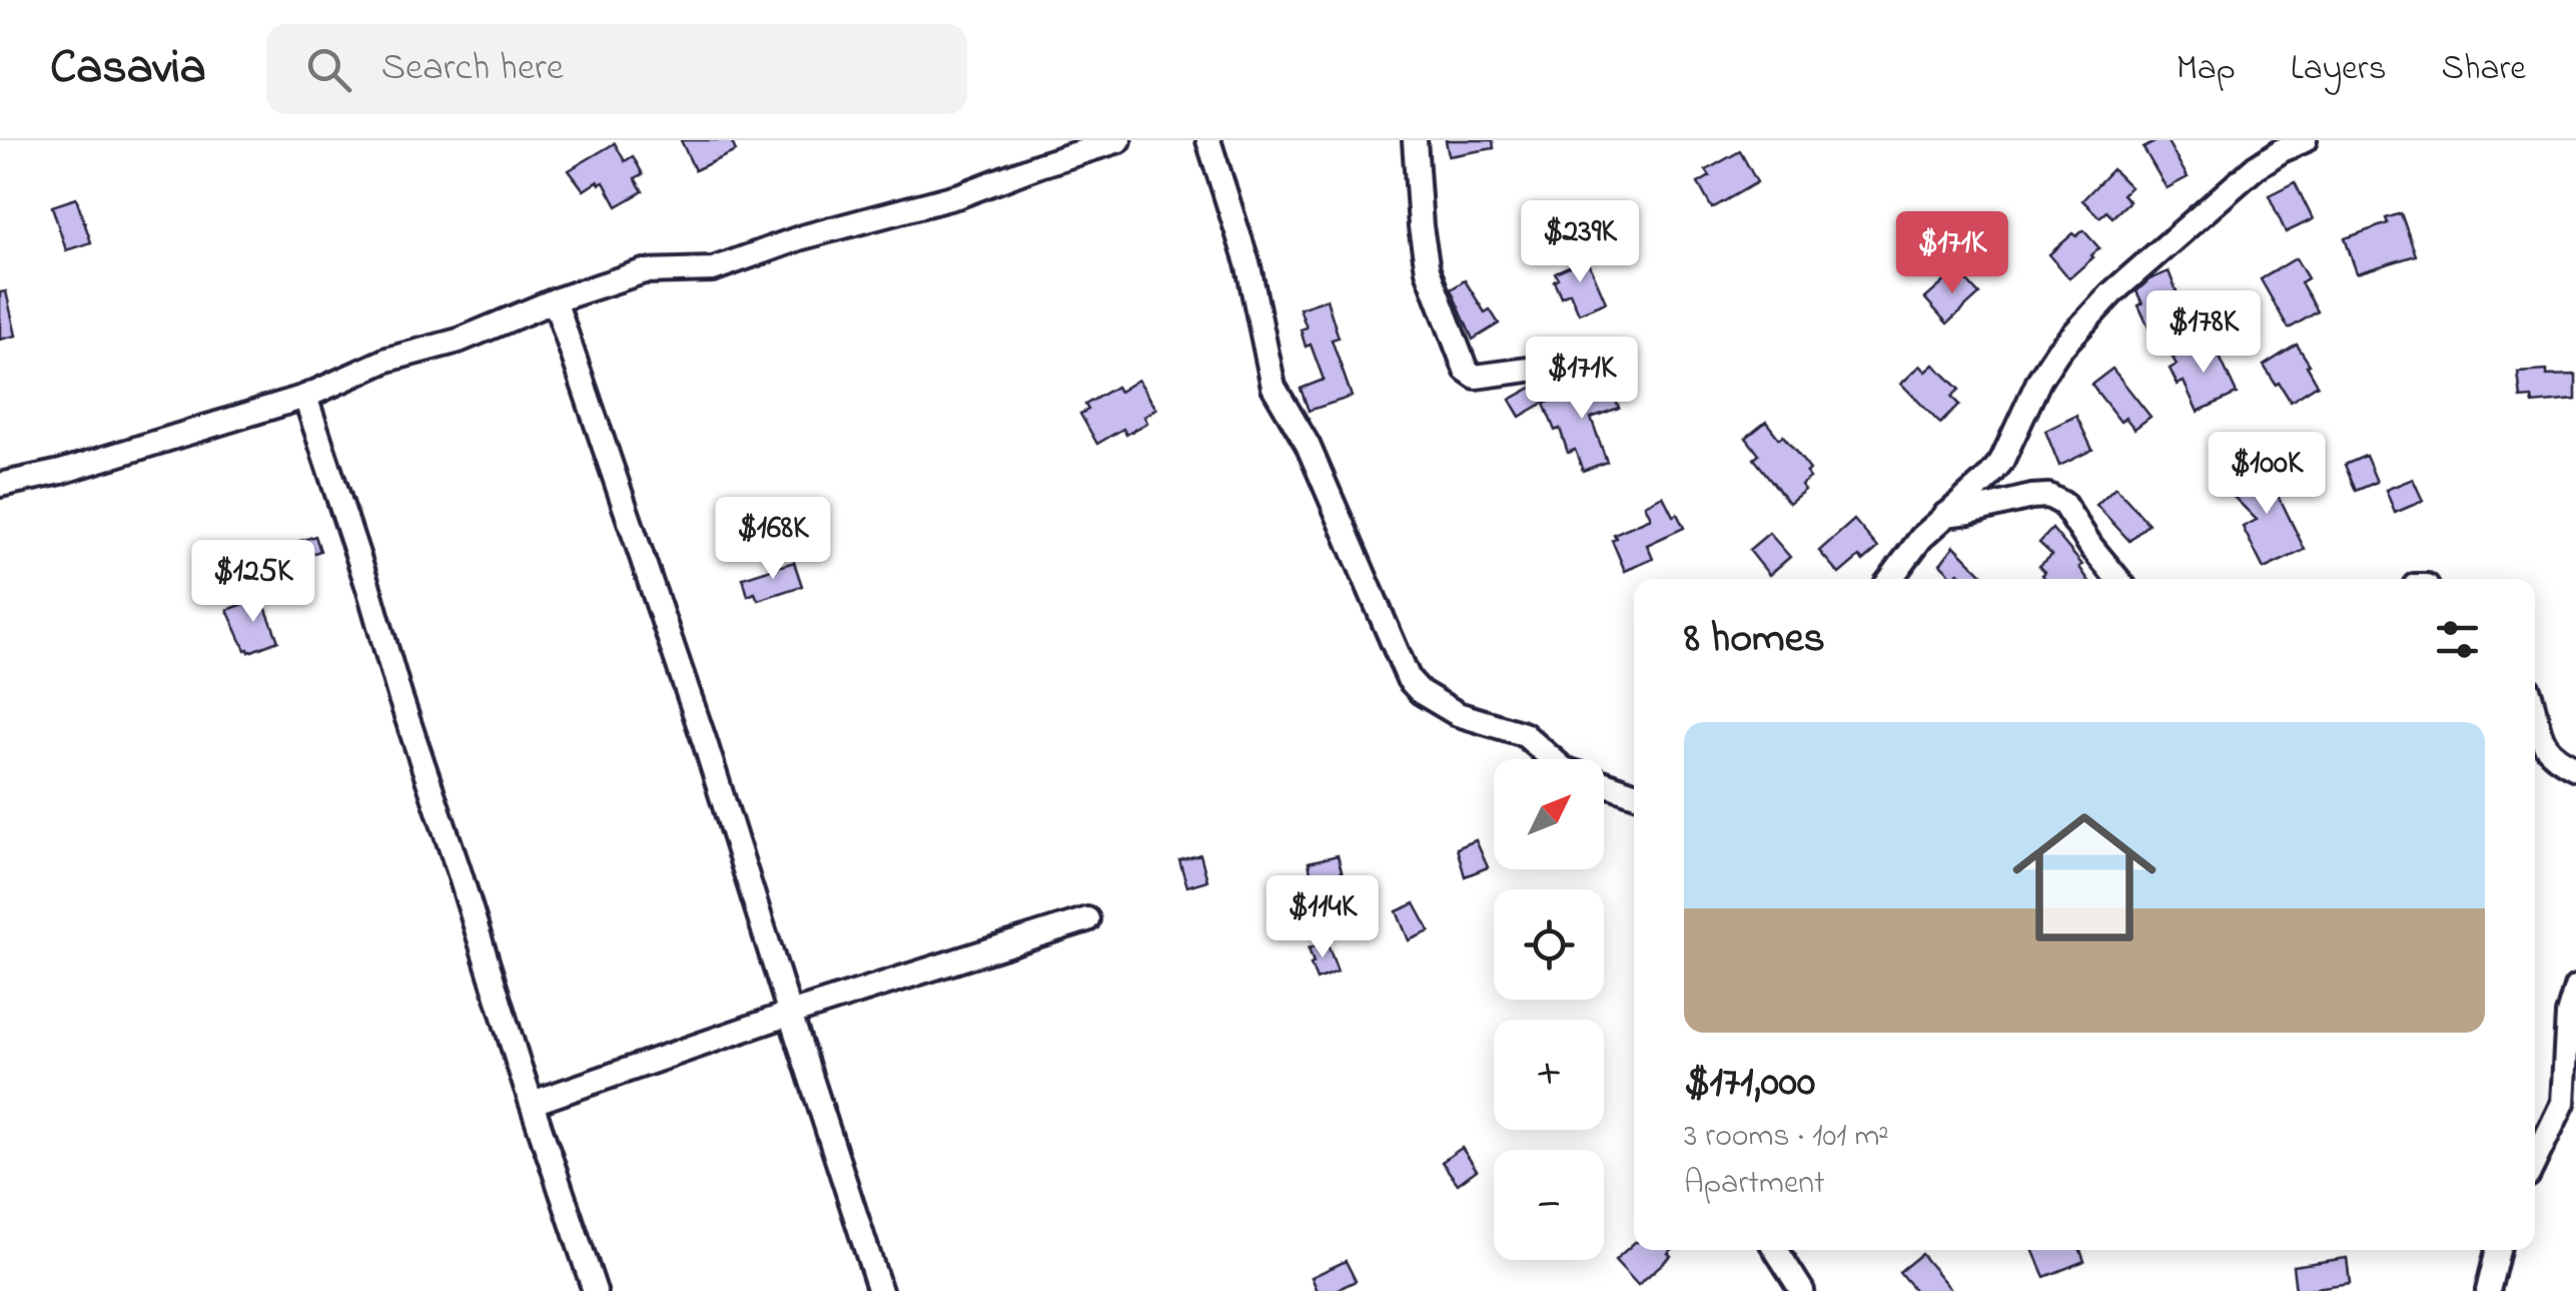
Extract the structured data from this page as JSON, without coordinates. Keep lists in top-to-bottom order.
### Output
{
  "north": "top right",
  "page": {
    "header": "Casavia",
    "search": "Search here",
    "nav": ["Map", "Layers", "Share"],
    "price": [
      "$239K",
      "$171K",
      "$178K",
      "$171K",
      "$100K",
      "$168K",
      "$125K",
      "$114K"
    ],
    "heading": "8 homes",
    "list": [
      {
        "name": "$171,000",
        "note": "3 rooms · 101 m² · Apartment"
      }
    ],
    "map_buttons": ["+", "−"]
  }
}
